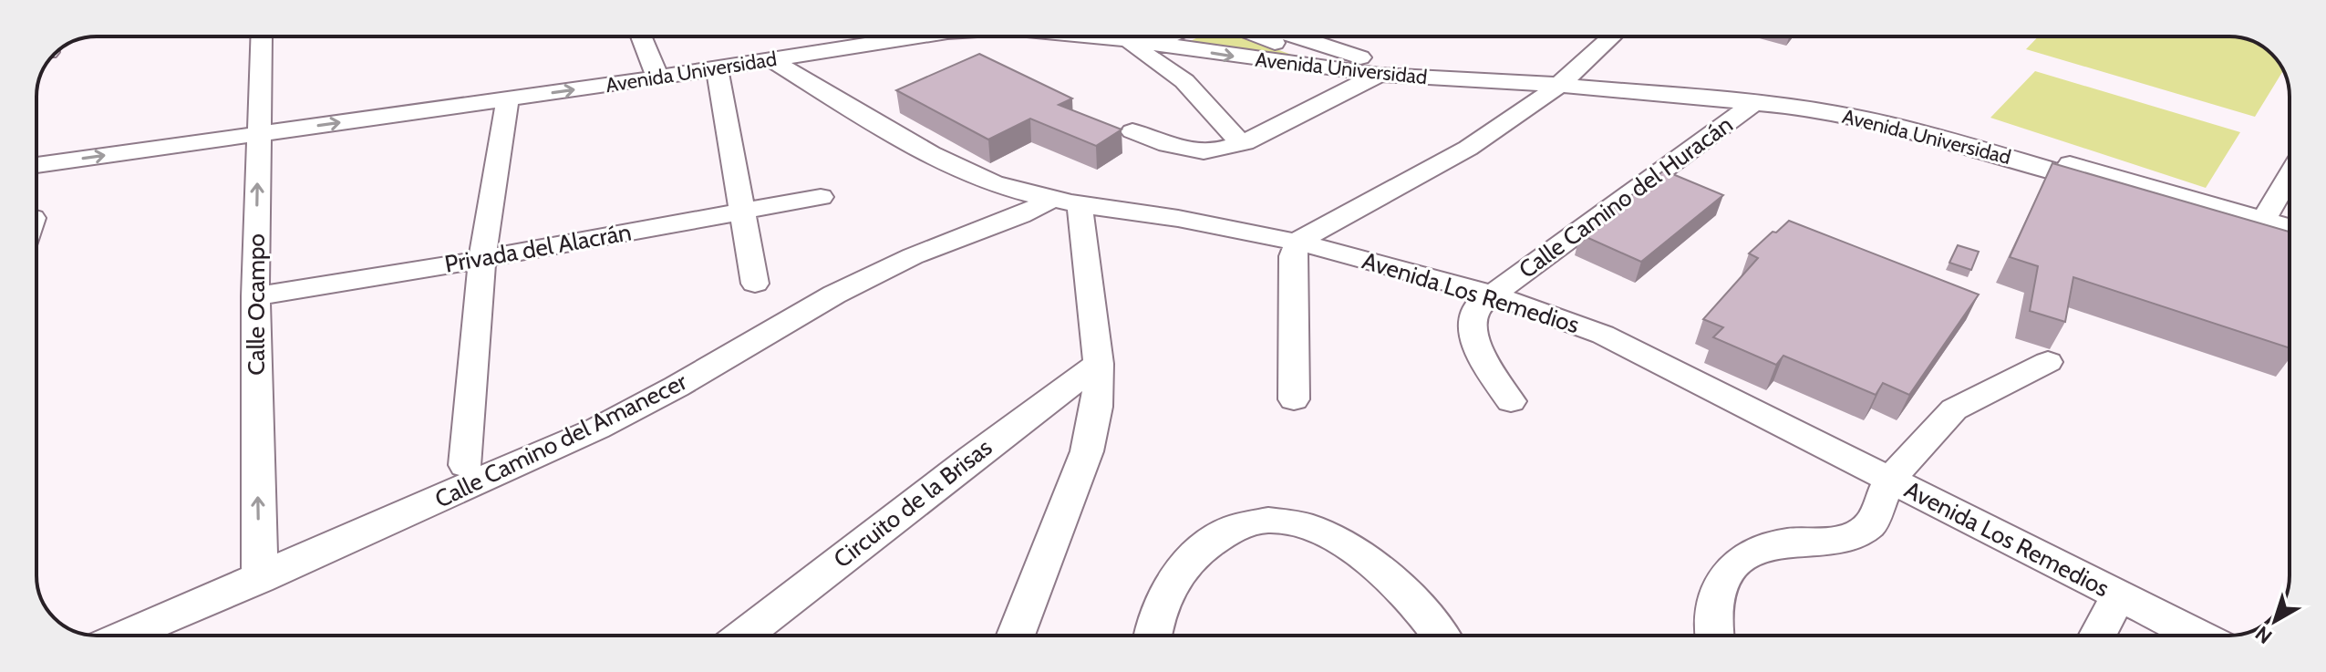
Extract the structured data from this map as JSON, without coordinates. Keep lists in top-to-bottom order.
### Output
{
  "streets": {
    "street": [
      "Avenida Universidad",
      "Calle Camino del Huracán",
      "Privada del Alacrán",
      "Avenida Los Remedios",
      "Calle Ocampo",
      "Calle Camino del Amanecer",
      "Circuito de la Brisas"
    ]
  },
  "crossings": [
    ["Avenida Universidad", "Calle Camino del Huracán"],
    ["Avenida Universidad", "Avenida Los Remedios"],
    ["Avenida Universidad", "Calle Ocampo"],
    ["Calle Camino del Huracán", "Avenida Los Remedios"],
    ["Privada del Alacrán", "Calle Ocampo"],
    ["Avenida Los Remedios", "Calle Camino del Amanecer"],
    ["Calle Ocampo", "Calle Camino del Amanecer"]
  ],
  "north": "bottom left"
}
